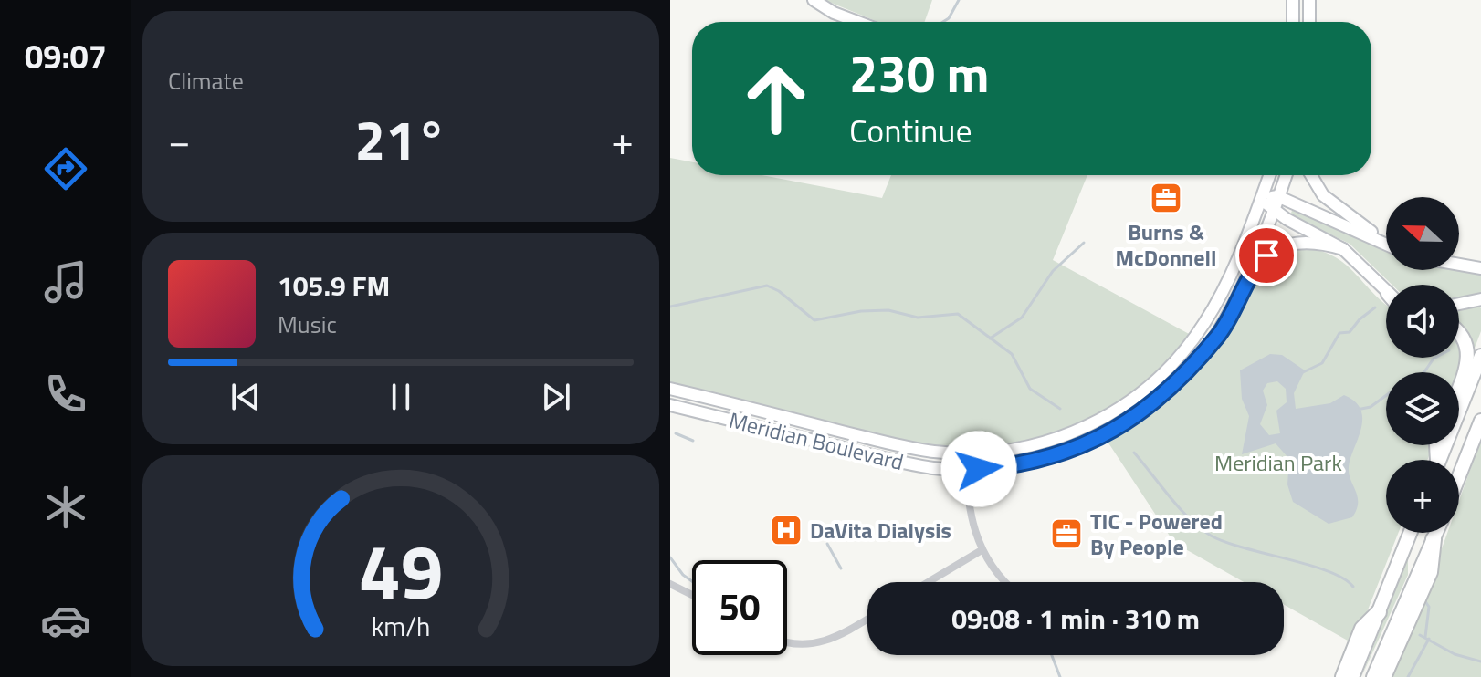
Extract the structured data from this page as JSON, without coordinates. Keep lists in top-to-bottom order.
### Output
{
  "streets": {
    "main road": ["Meridian Boulevard"]
  },
  "parks": ["Meridian Park"],
  "places": {
    "office": ["Burns & McDonnell", "TIC - Powered By People"],
    "hospital": ["DaVita Dialysis"]
  },
  "north": "left",
  "page": {
    "tabs": "09:07",
    "tile": "Climate",
    "turn": ["230 m", "Continue"],
    "heat": ["−", "21°", "+"],
    "map_buttons": "+",
    "song": ["105.9 FM", "Music"],
    "limit": "50",
    "trip": "09:08 · 1 min · 310 m",
    "gauge": ["49", "km/h"]
  }
}
